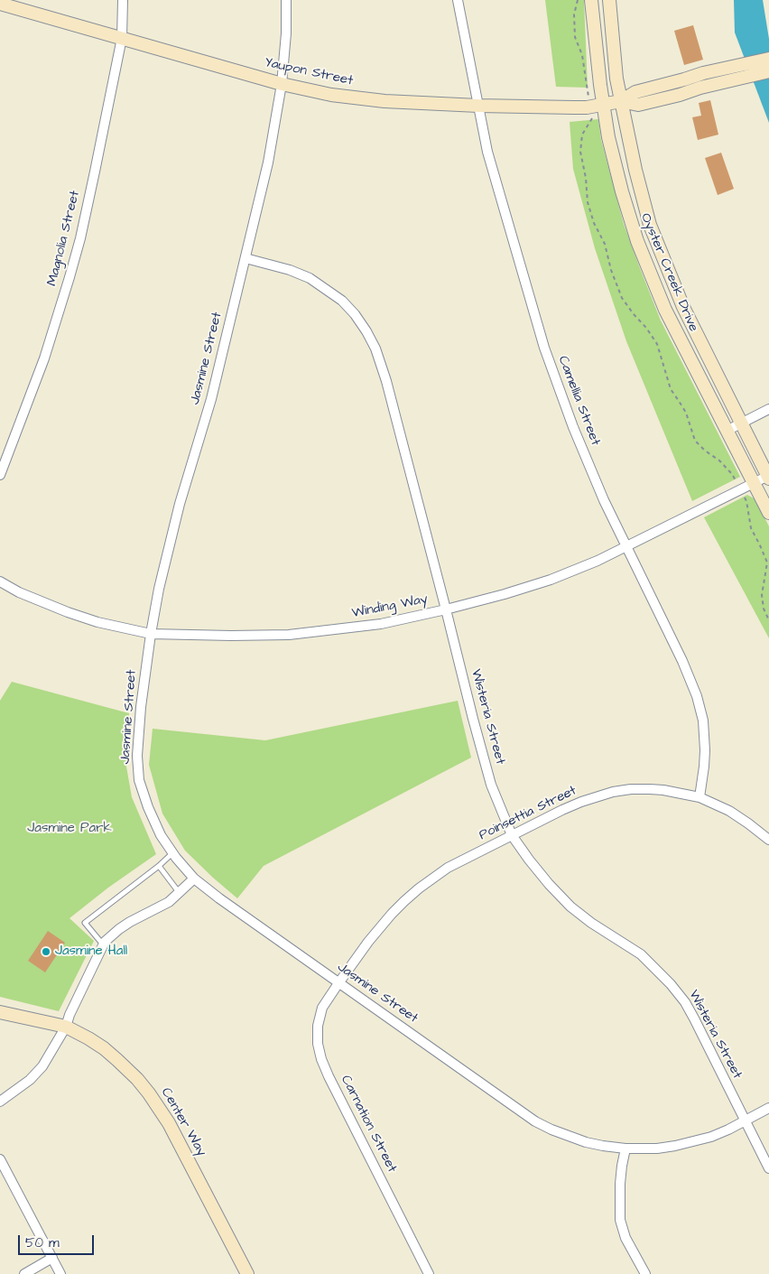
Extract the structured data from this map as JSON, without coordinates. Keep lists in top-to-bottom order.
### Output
{
  "streets": {
    "main road": ["Yaupon Street", "Oyster Creek Drive", "Center Way"],
    "street": [
      "Magnolia Street",
      "Jasmine Street",
      "Camellia Street",
      "Winding Way",
      "Wisteria Street",
      "Poinsettia Street",
      "Carnation Street"
    ]
  },
  "crossings": [
    ["Yaupon Street", "Magnolia Street"],
    ["Yaupon Street", "Oyster Creek Drive"],
    ["Yaupon Street", "Jasmine Street"],
    ["Yaupon Street", "Camellia Street"],
    ["Oyster Creek Drive", "Winding Way"],
    ["Jasmine Street", "Winding Way"],
    ["Jasmine Street", "Wisteria Street"],
    ["Jasmine Street", "Poinsettia Street"],
    ["Jasmine Street", "Carnation Street"],
    ["Camellia Street", "Winding Way"],
    ["Camellia Street", "Poinsettia Street"],
    ["Winding Way", "Wisteria Street"],
    ["Wisteria Street", "Poinsettia Street"],
    ["Poinsettia Street", "Carnation Street"]
  ],
  "parks": ["Jasmine Park"],
  "places": ["Jasmine Hall"],
  "scale_bar": "50 m"
}
